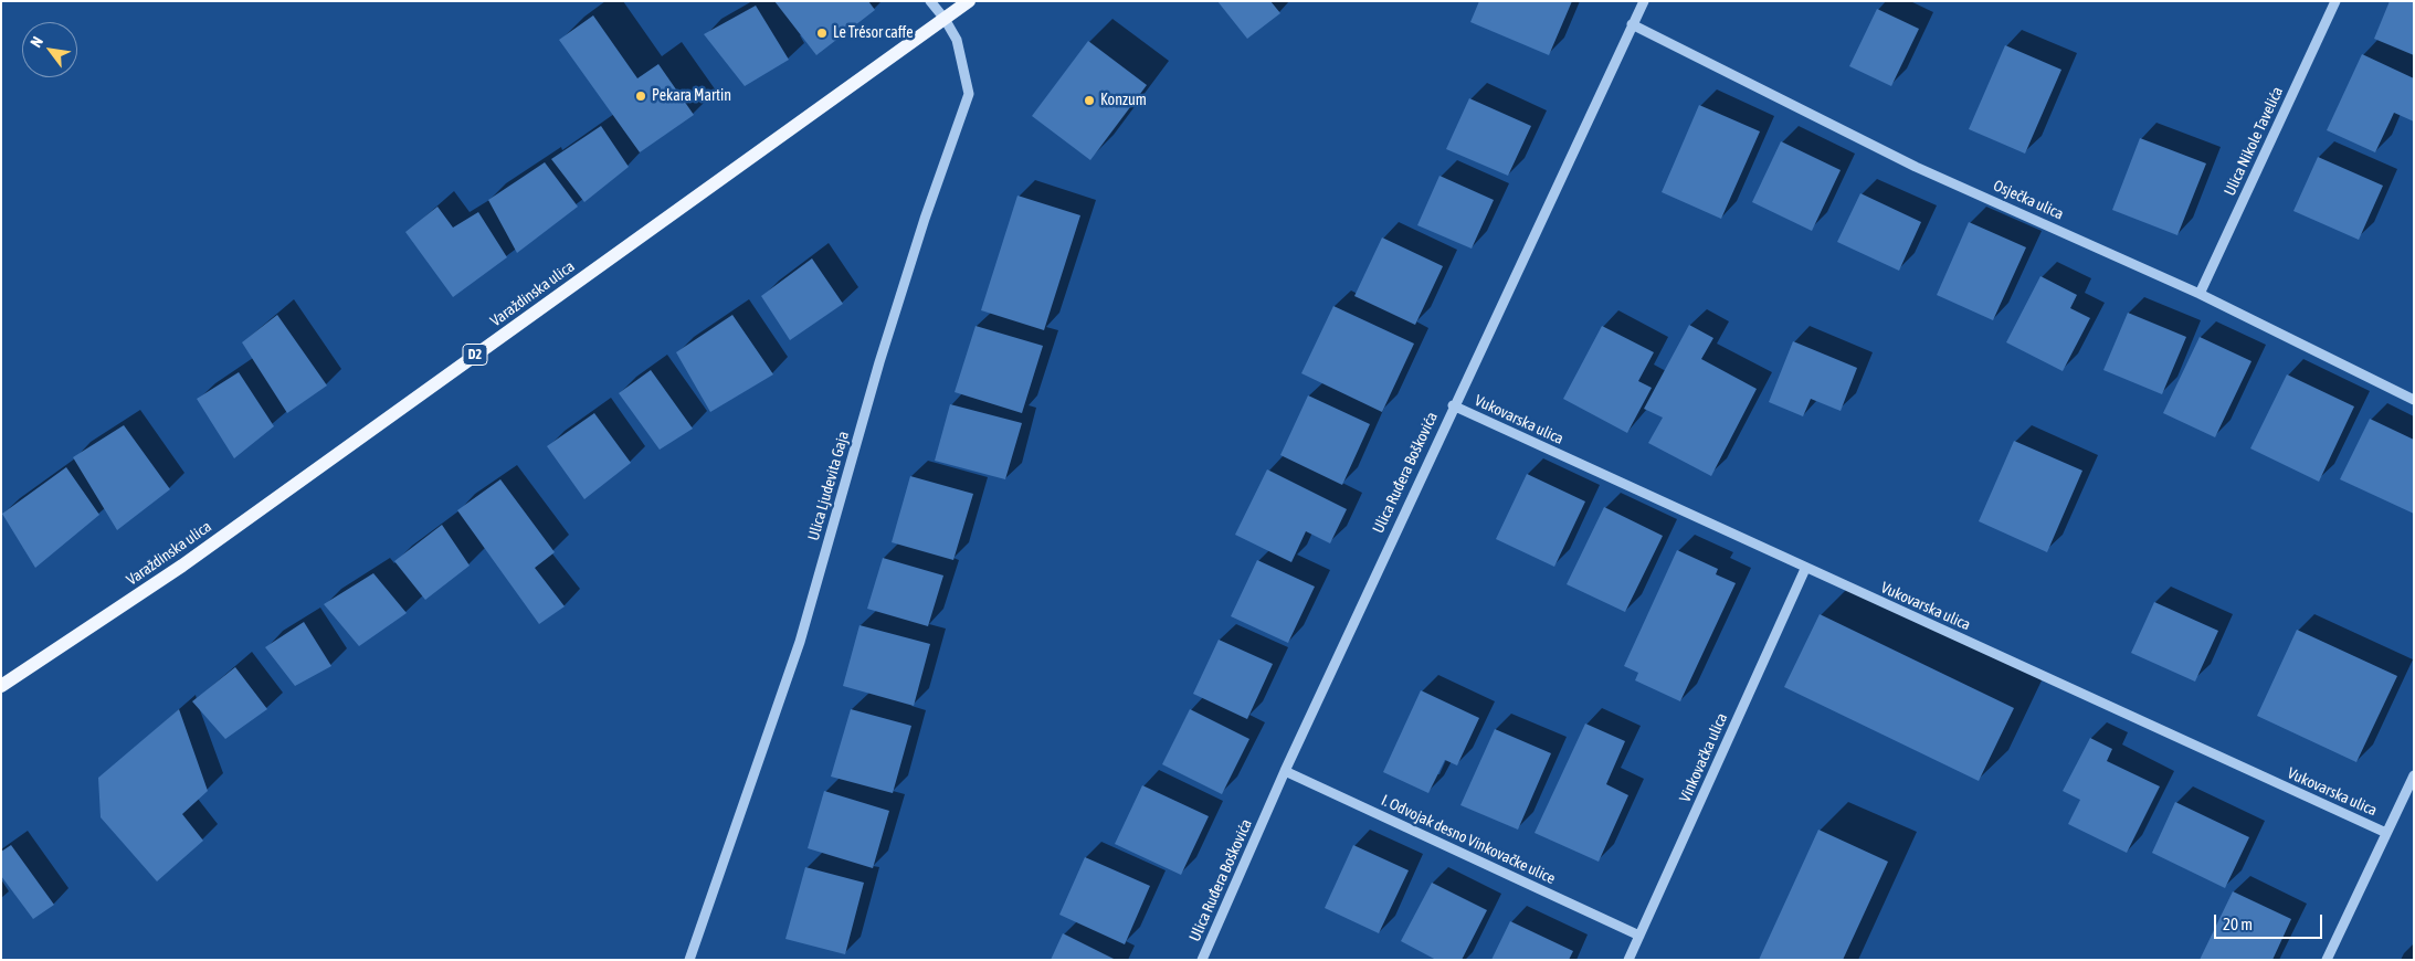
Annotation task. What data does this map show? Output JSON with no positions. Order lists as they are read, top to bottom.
{
  "streets": {
    "main road": ["Varaždinska ulica", "D2"],
    "street": [
      "Ulica Nikole Tavelića",
      "Osječka ulica",
      "Vukovarska ulica",
      "Ulica Ruđera Boškovića",
      "Ulica Ljudevita Gaja",
      "Vinkovačka ulica",
      "I. Odvojak desno Vinkovačke ulice"
    ]
  },
  "crossings": [
    ["Ulica Nikole Tavelića", "Osječka ulica"],
    ["Osječka ulica", "Ulica Ruđera Boškovića"],
    ["Varaždinska ulica", "D2"],
    ["Varaždinska ulica", "Ulica Ljudevita Gaja"],
    ["D2", "Ulica Ljudevita Gaja"],
    ["Vukovarska ulica", "Ulica Ruđera Boškovića"],
    ["Vukovarska ulica", "Vinkovačka ulica"],
    ["Ulica Ruđera Boškovića", "I. Odvojak desno Vinkovačke ulice"],
    ["Vinkovačka ulica", "I. Odvojak desno Vinkovačke ulice"]
  ],
  "places": ["Le Trésor caffe", "Pekara Martin", "Konzum"],
  "scale_bar": "20 m",
  "north": "top left"
}
